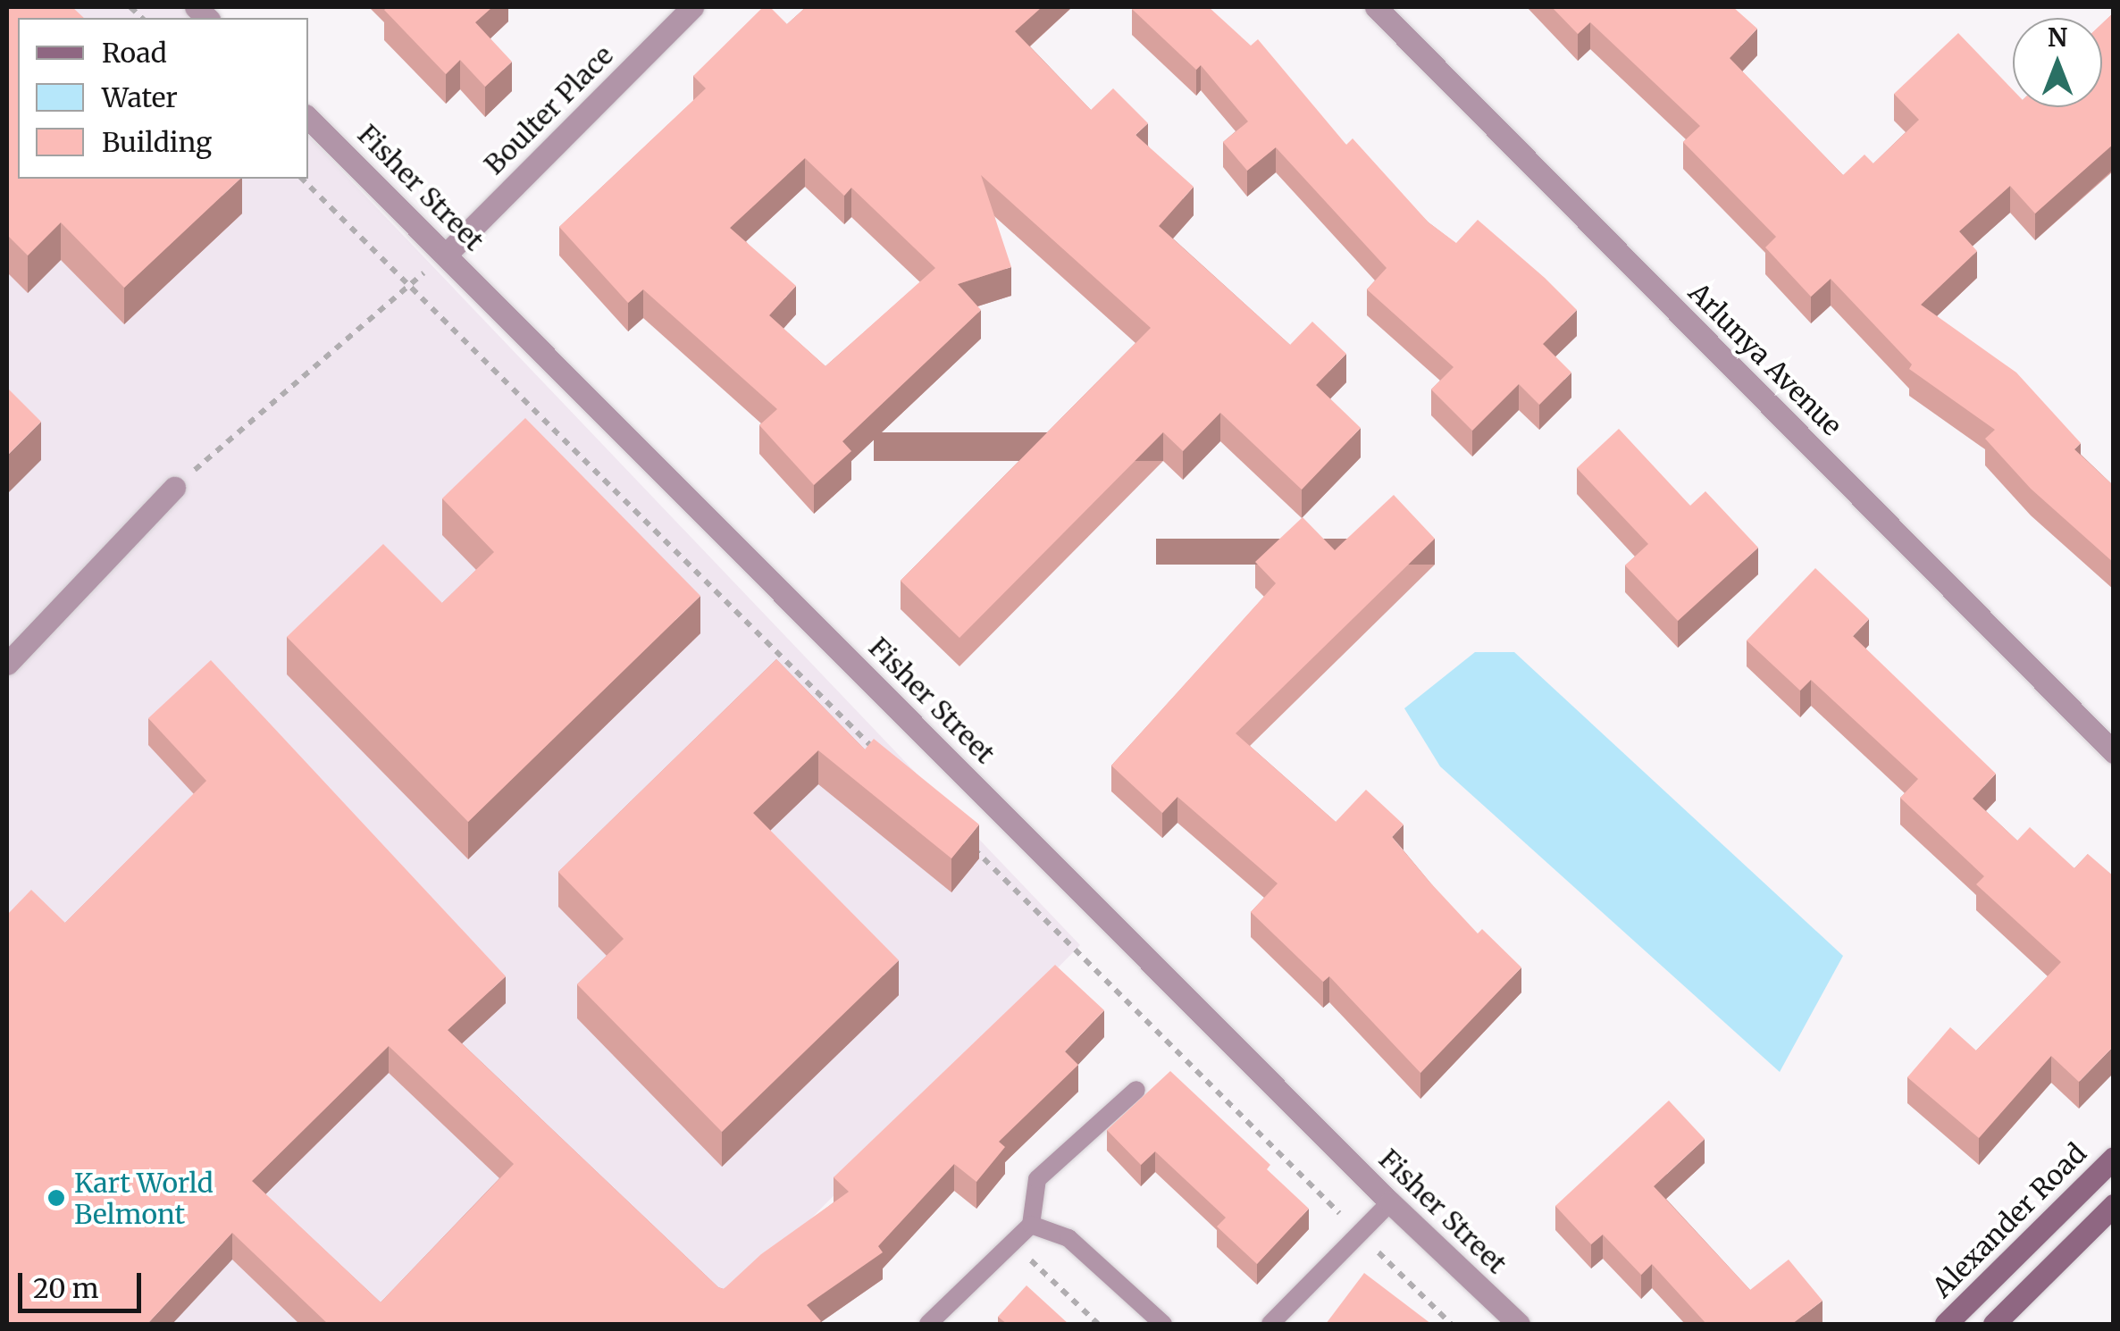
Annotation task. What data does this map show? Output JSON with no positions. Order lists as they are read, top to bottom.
{
  "streets": {
    "main road": ["Alexander Road"],
    "street": ["Boulter Place", "Fisher Street", "Arlunya Avenue"]
  },
  "crossings": [
    ["Boulter Place", "Fisher Street"]
  ],
  "places": ["Kart World Belmont"],
  "legend": ["Road", "Water", "Building"],
  "scale_bar": "20 m",
  "north": "top"
}
